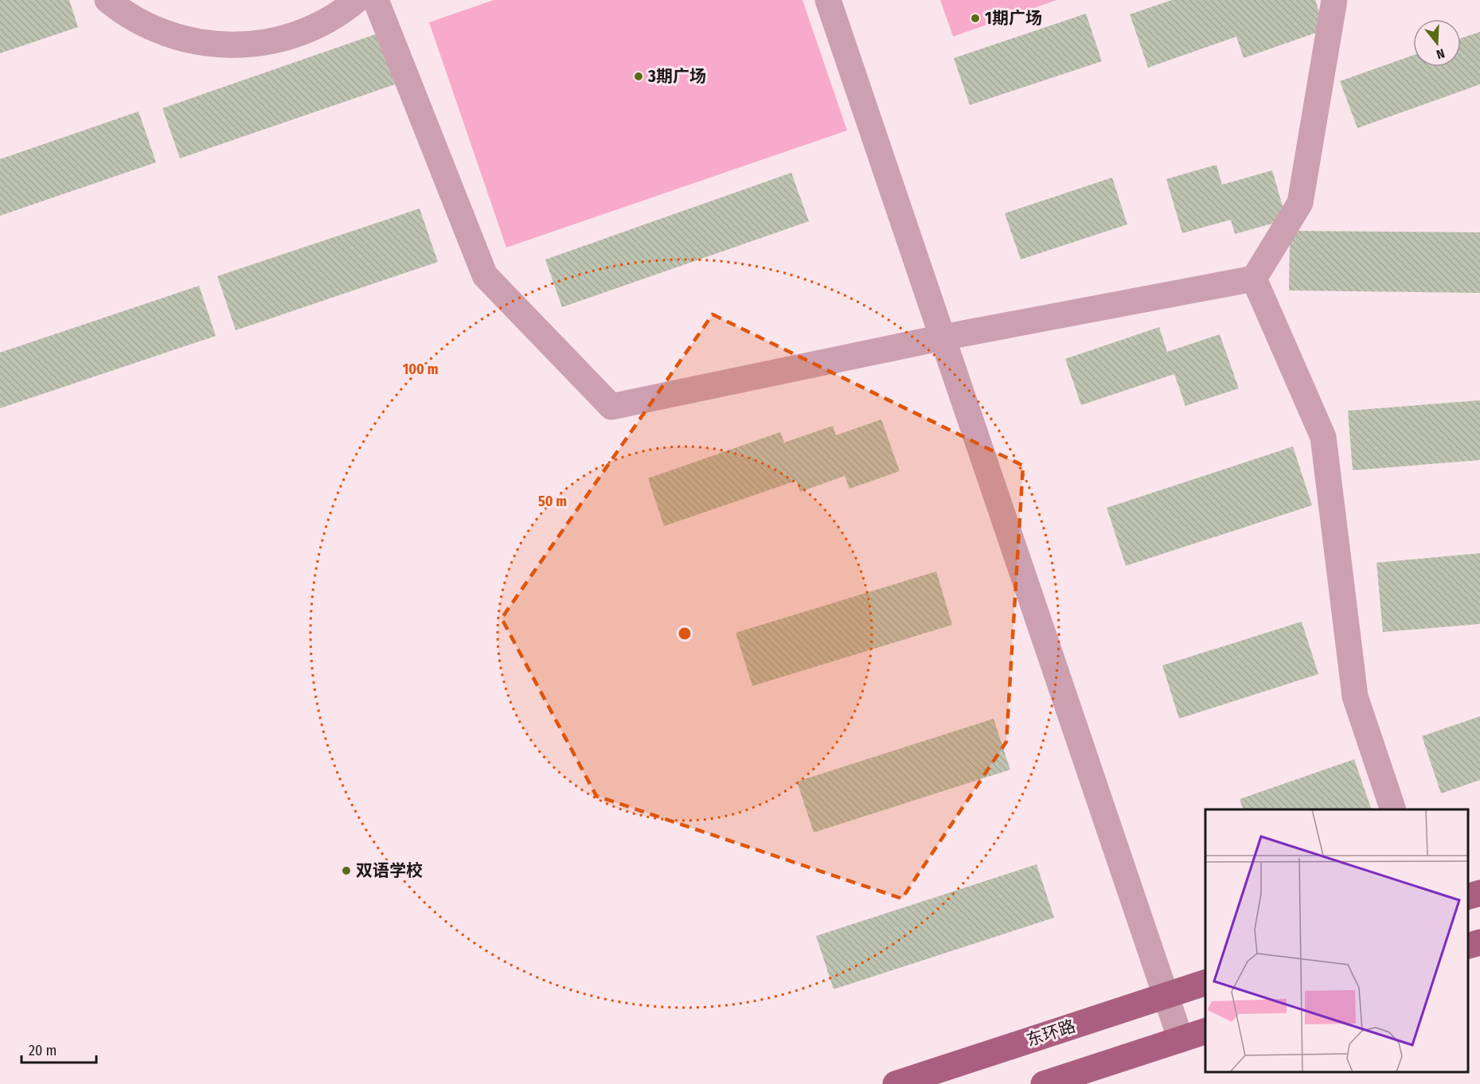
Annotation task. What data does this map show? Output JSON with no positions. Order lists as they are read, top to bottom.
{
  "streets": {
    "main road": ["东环路"]
  },
  "places": ["1期广场", "3期广场", "双语学校"],
  "scale_bar": "20 m",
  "north": "bottom",
  "rings": ["100 m", "50 m"]
}
